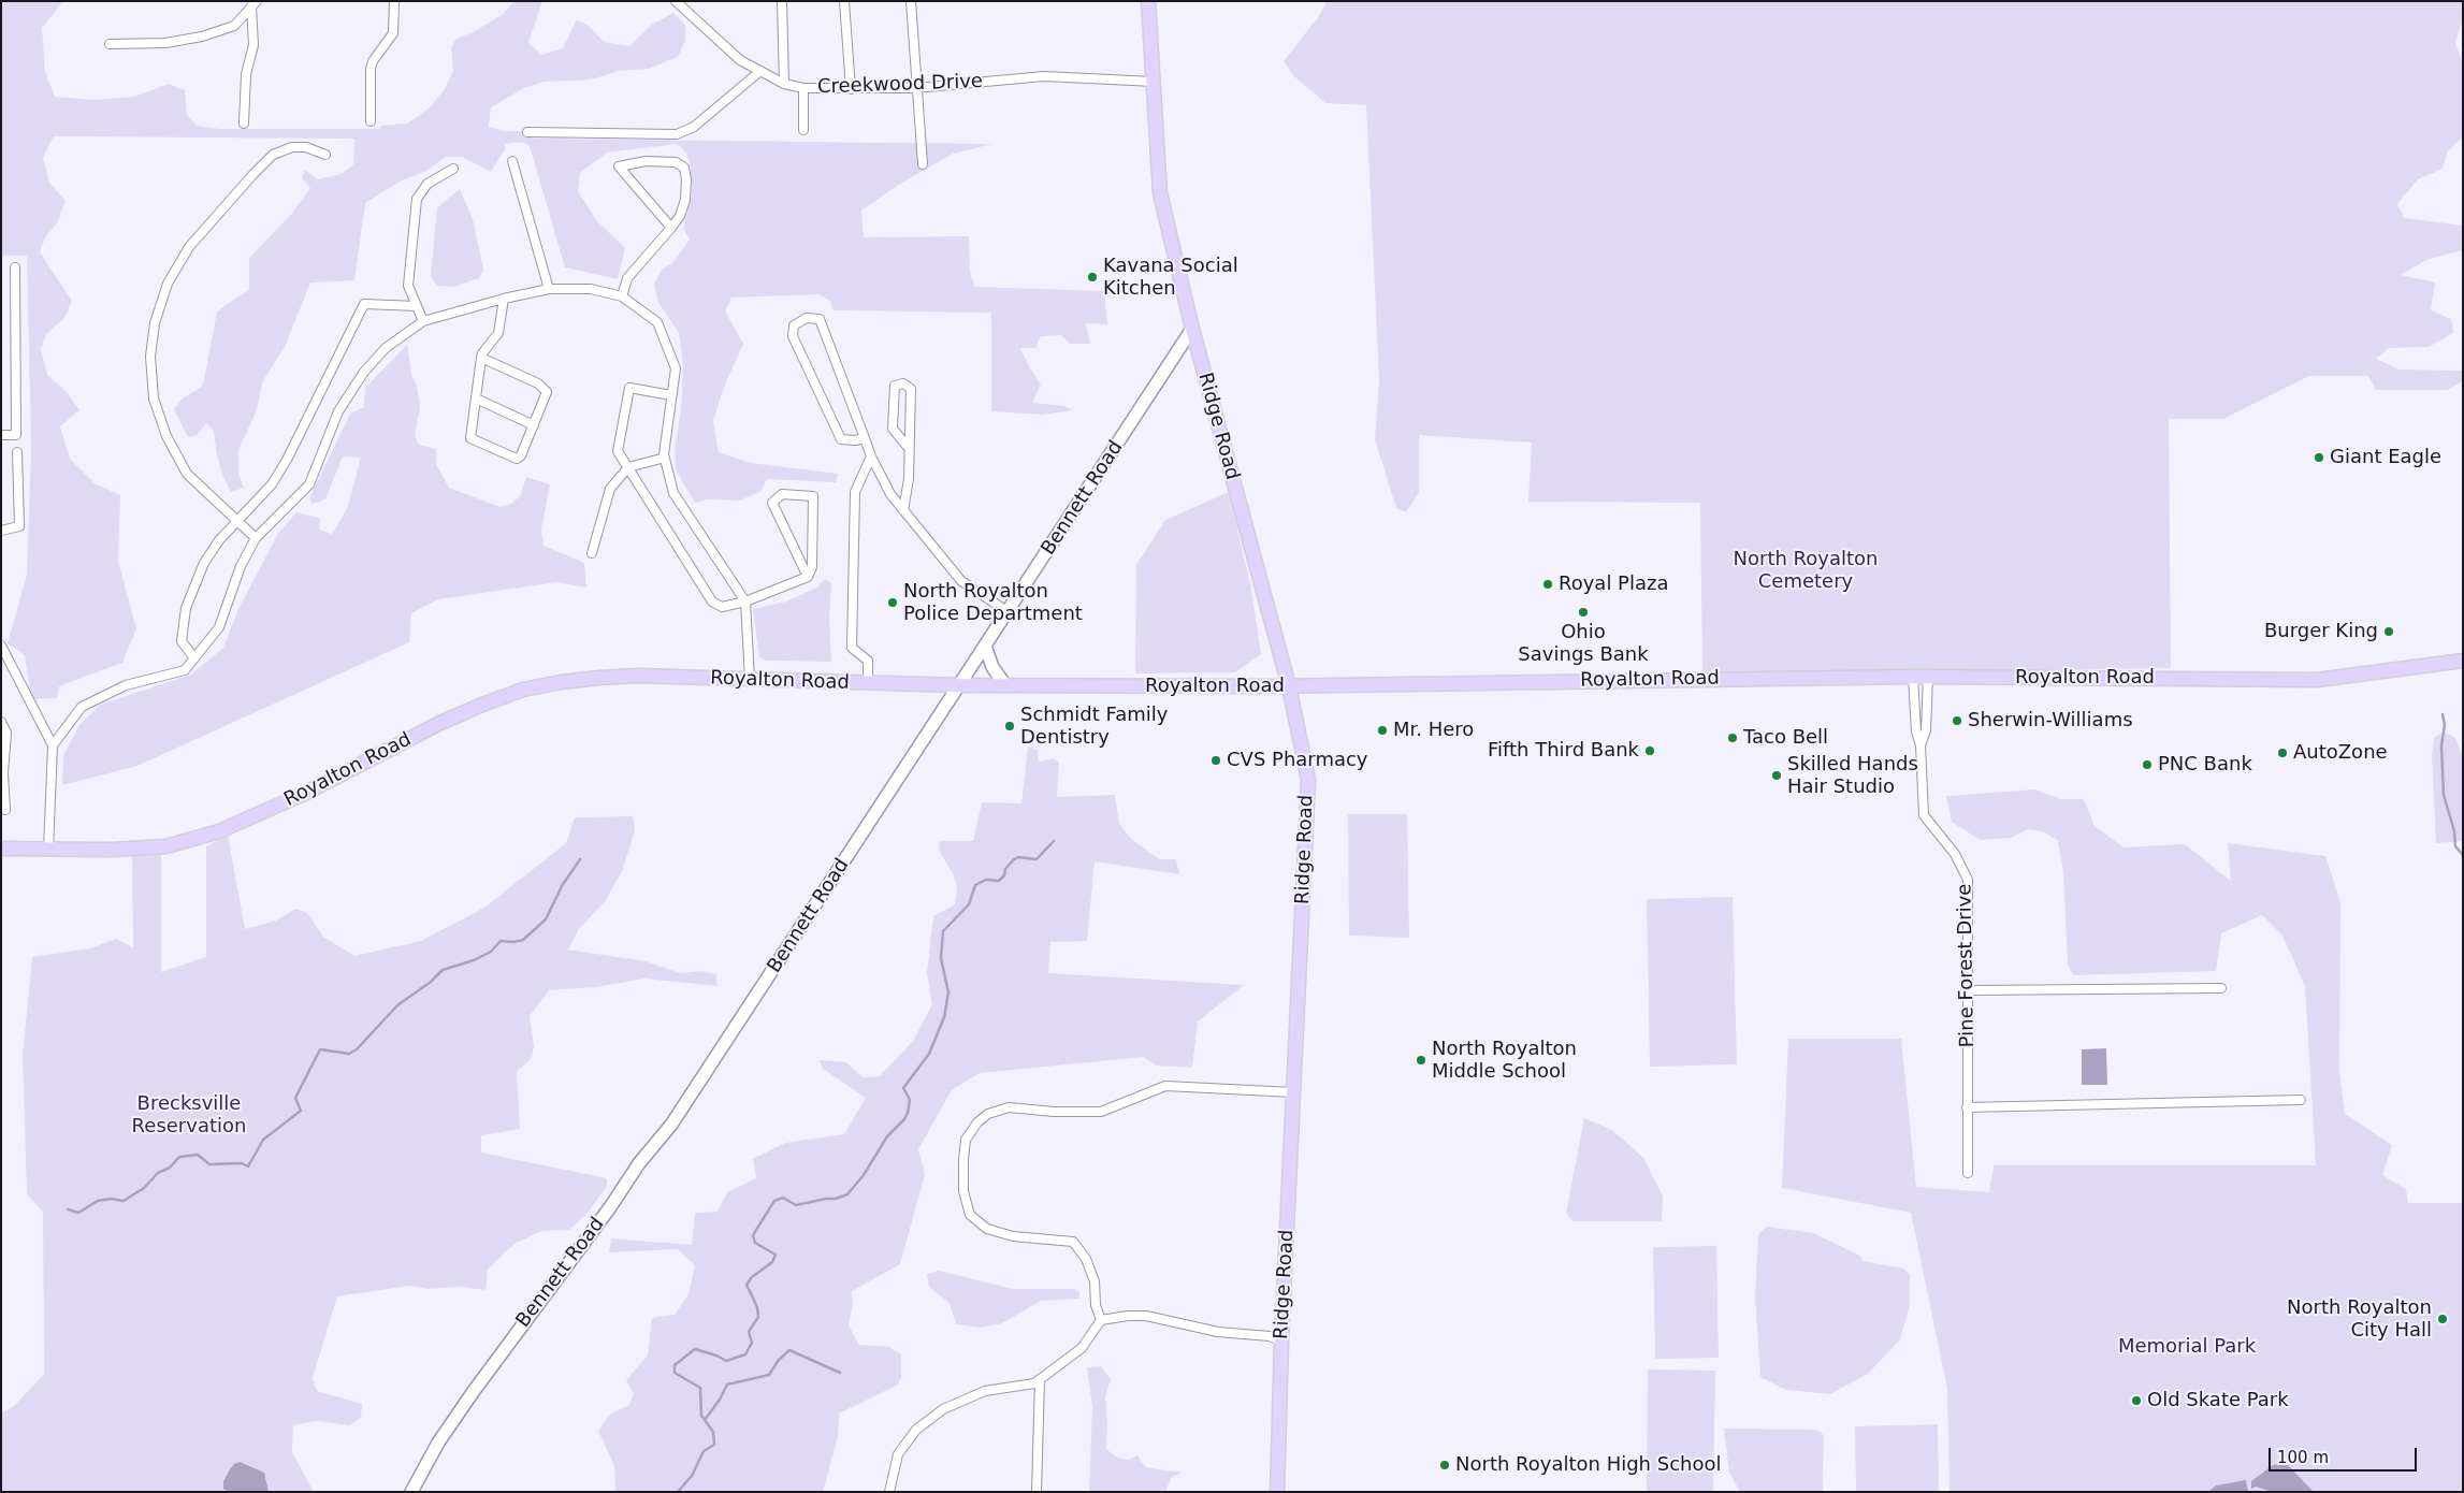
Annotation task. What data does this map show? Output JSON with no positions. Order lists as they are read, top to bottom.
{
  "streets": {
    "main road": ["Ridge Road", "Royalton Road"],
    "street": ["Creekwood Drive", "Bennett Road", "Pine Forest Drive"]
  },
  "crossings": [
    ["Creekwood Drive", "Ridge Road"],
    ["Ridge Road", "Bennett Road"],
    ["Ridge Road", "Royalton Road"],
    ["Bennett Road", "Royalton Road"],
    ["Royalton Road", "Pine Forest Drive"]
  ],
  "parks": ["North Royalton Cemetery", "Brecksville Reservation", "Memorial Park"],
  "places": [
    "Kavana Social Kitchen",
    "Giant Eagle",
    "Royal Plaza",
    "North Royalton Police Department",
    "Ohio Savings Bank",
    "Burger King",
    "Sherwin-Williams",
    "Schmidt Family Dentistry",
    "Mr. Hero",
    "Taco Bell",
    "Fifth Third Bank",
    "AutoZone",
    "CVS Pharmacy",
    "PNC Bank",
    "Skilled Hands Hair Studio",
    "North Royalton Middle School",
    "North Royalton City Hall",
    "Old Skate Park",
    "North Royalton High School"
  ],
  "scale_bar": "100 m"
}
